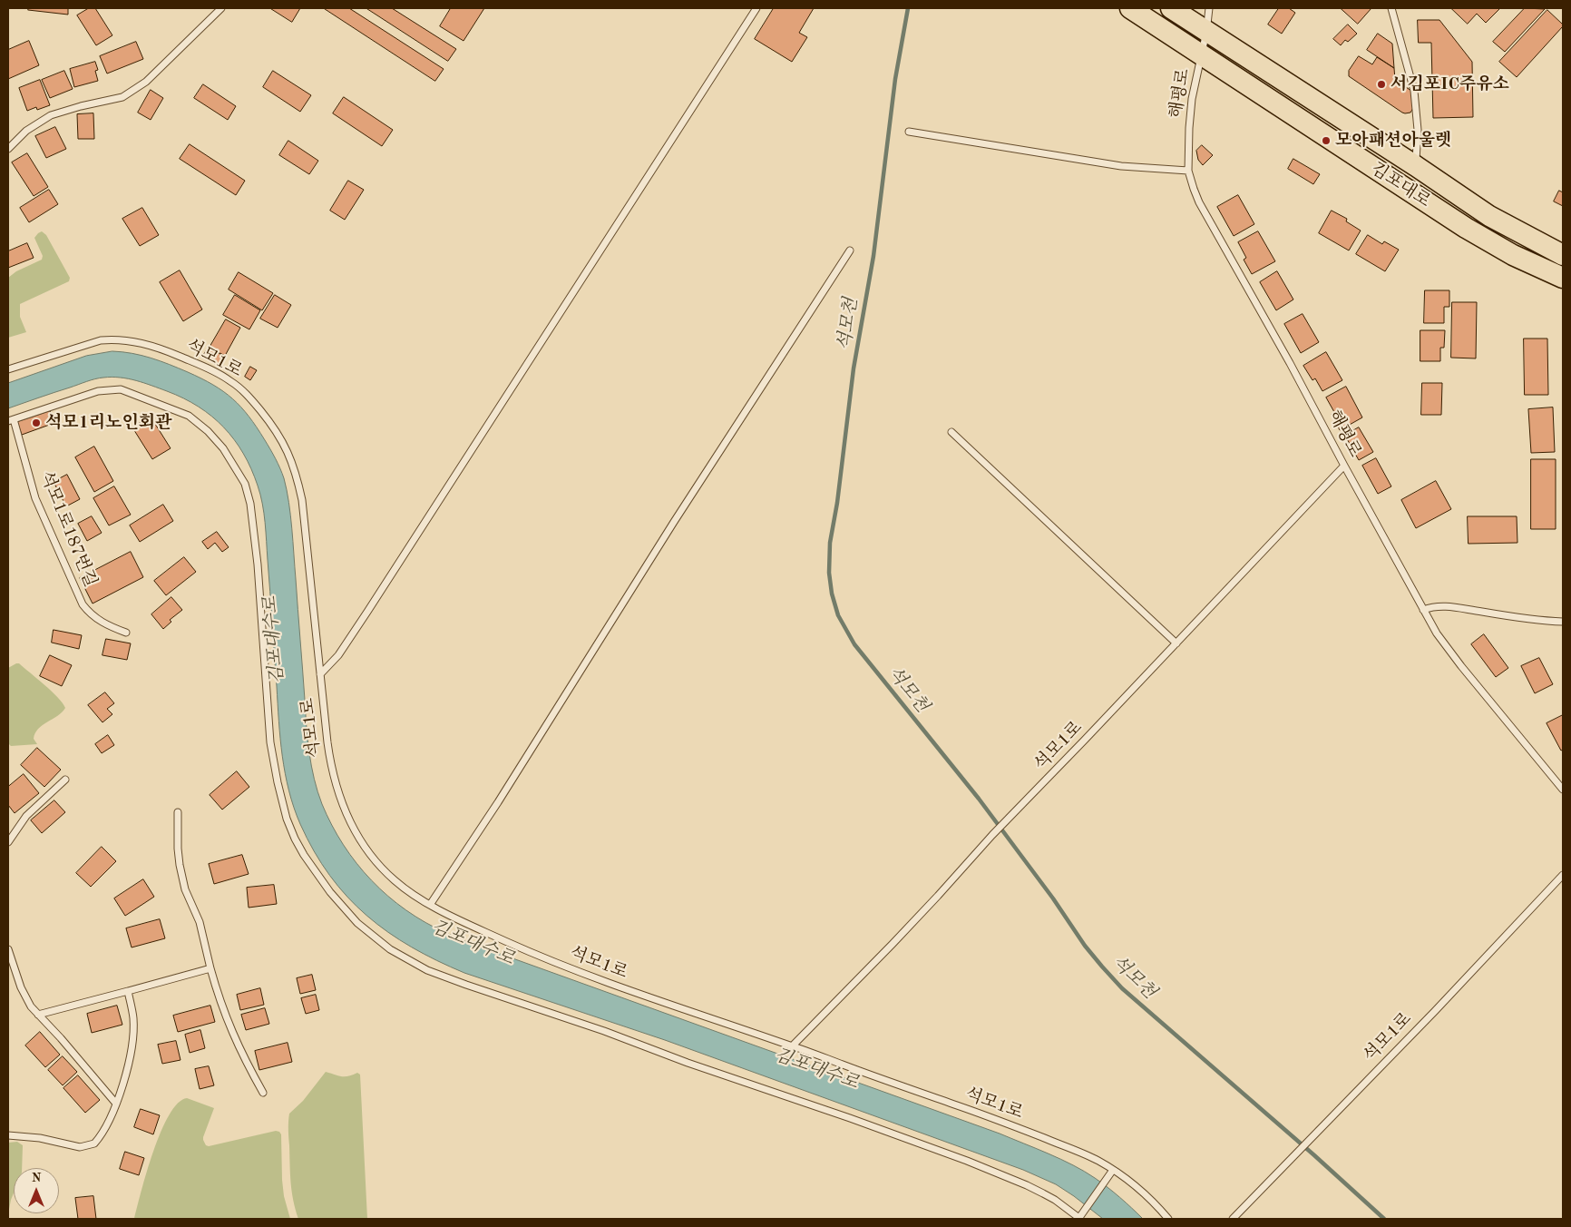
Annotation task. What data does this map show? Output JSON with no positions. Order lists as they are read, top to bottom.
{
  "streets": {
    "main road": ["김포대로"],
    "lane": ["해평로", "석모1로", "석모1로187번길"]
  },
  "crossings": [
    ["해평로", "김포대로"],
    ["해평로", "석모1로"]
  ],
  "water": ["석모천", "김포대수로"],
  "places": ["서김포IC주유소", "모아패션아울렛", "석모1리노인회관"],
  "north": "top"
}
